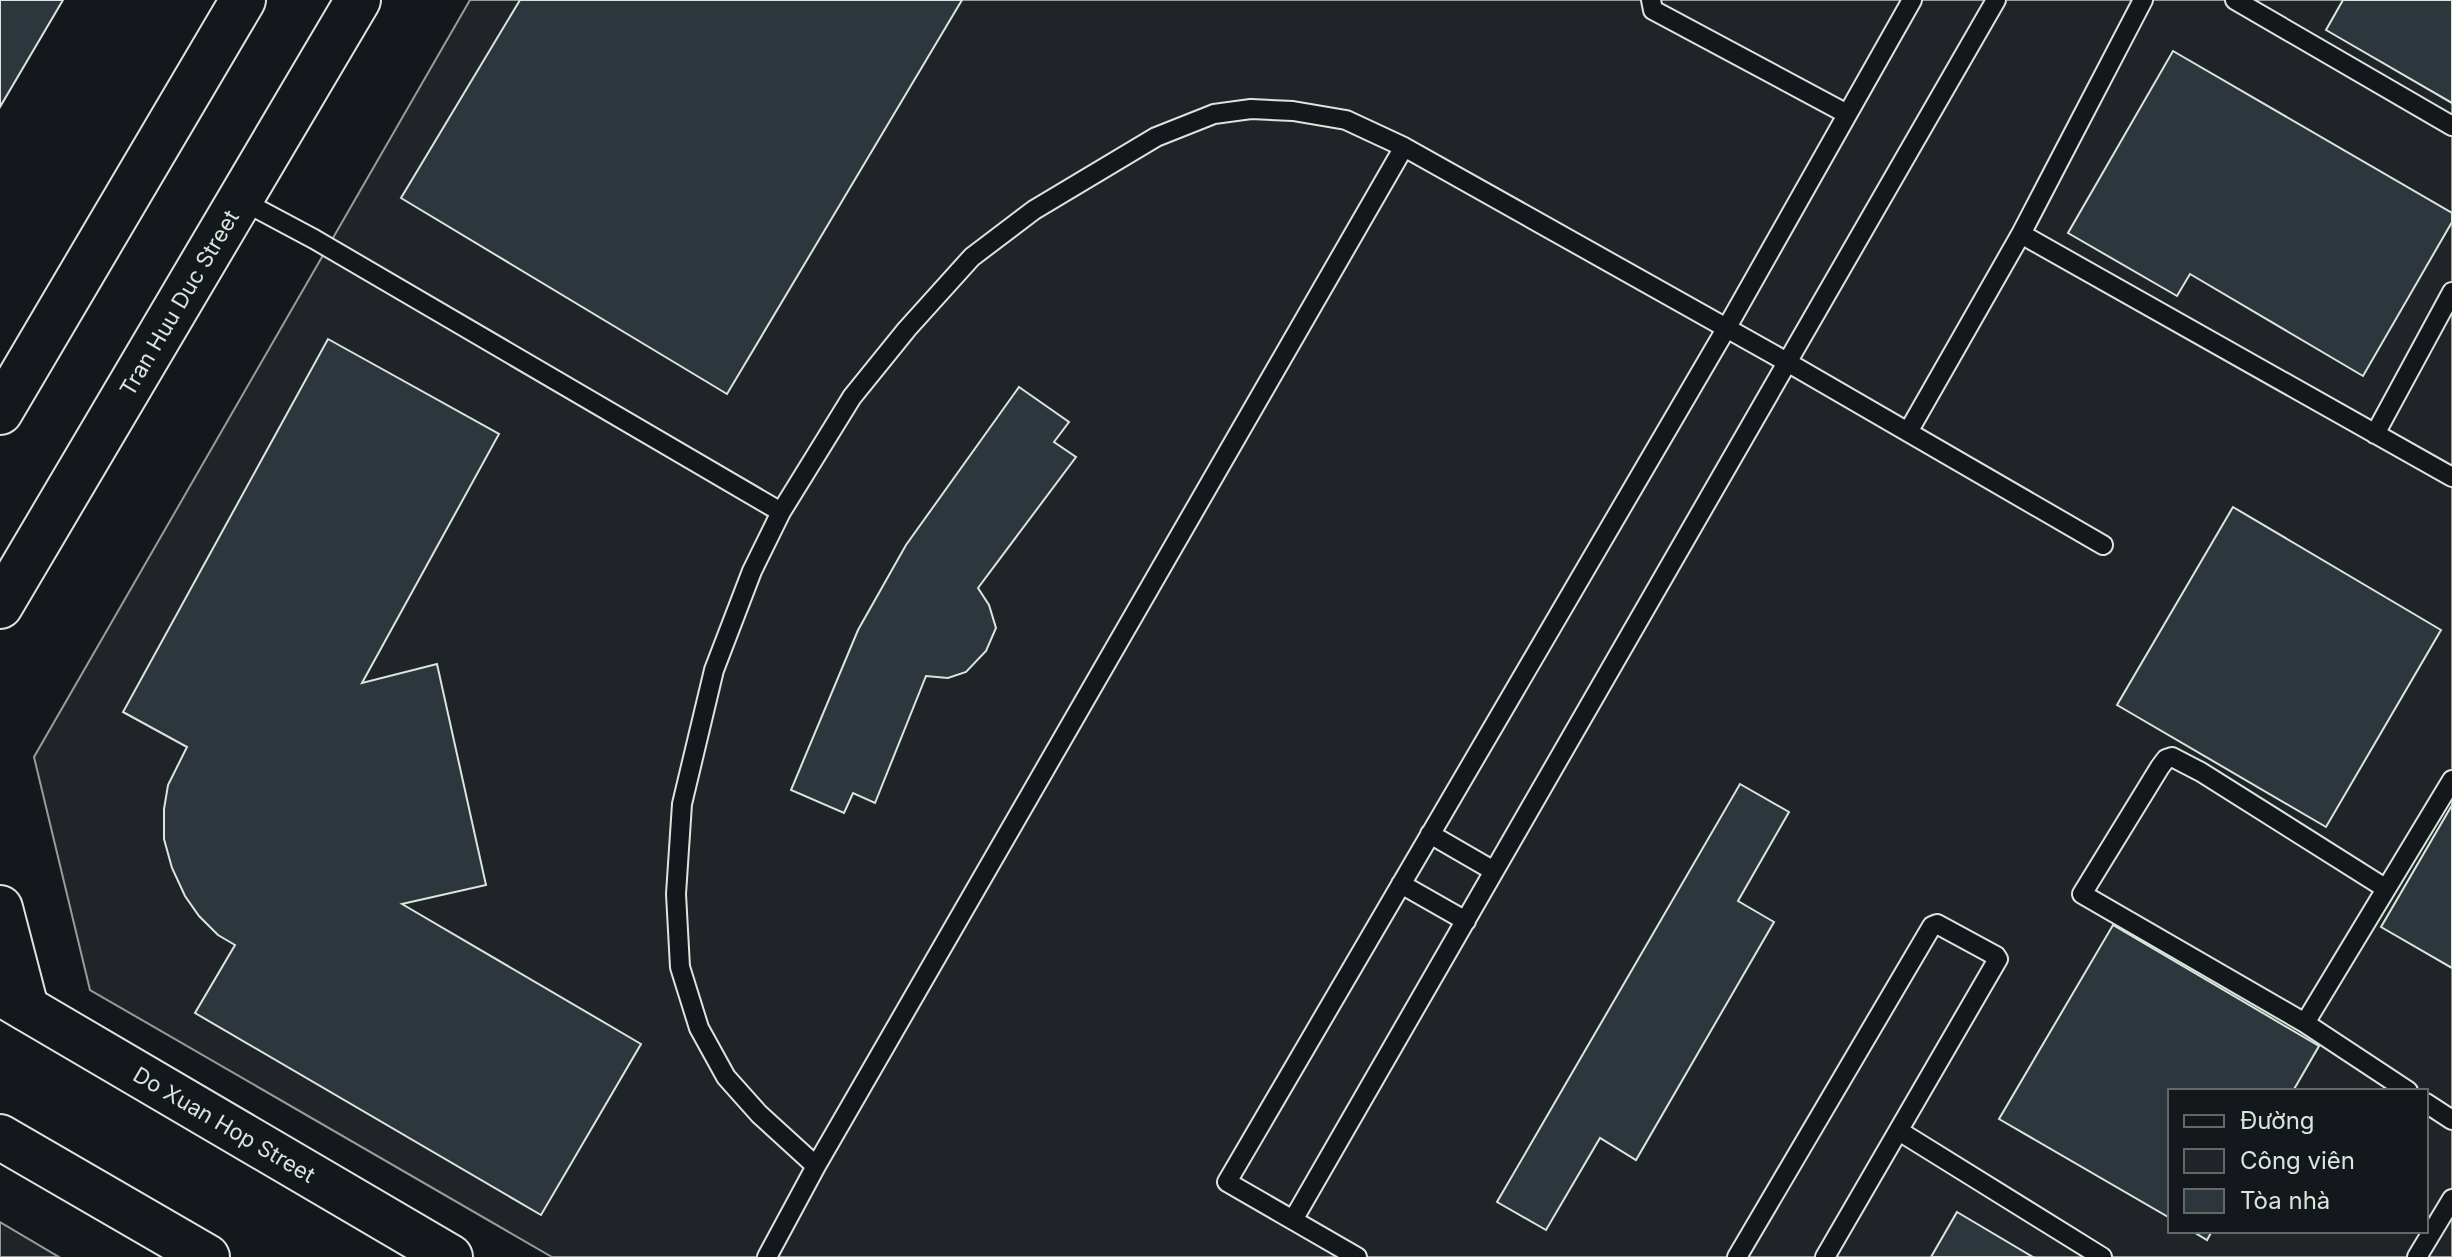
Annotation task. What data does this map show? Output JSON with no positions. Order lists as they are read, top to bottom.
{
  "streets": {
    "main road": ["Tran Huu Duc Street", "Do Xuan Hop Street"]
  },
  "legend": ["Đường", "Công viên", "Tòa nhà"]
}
